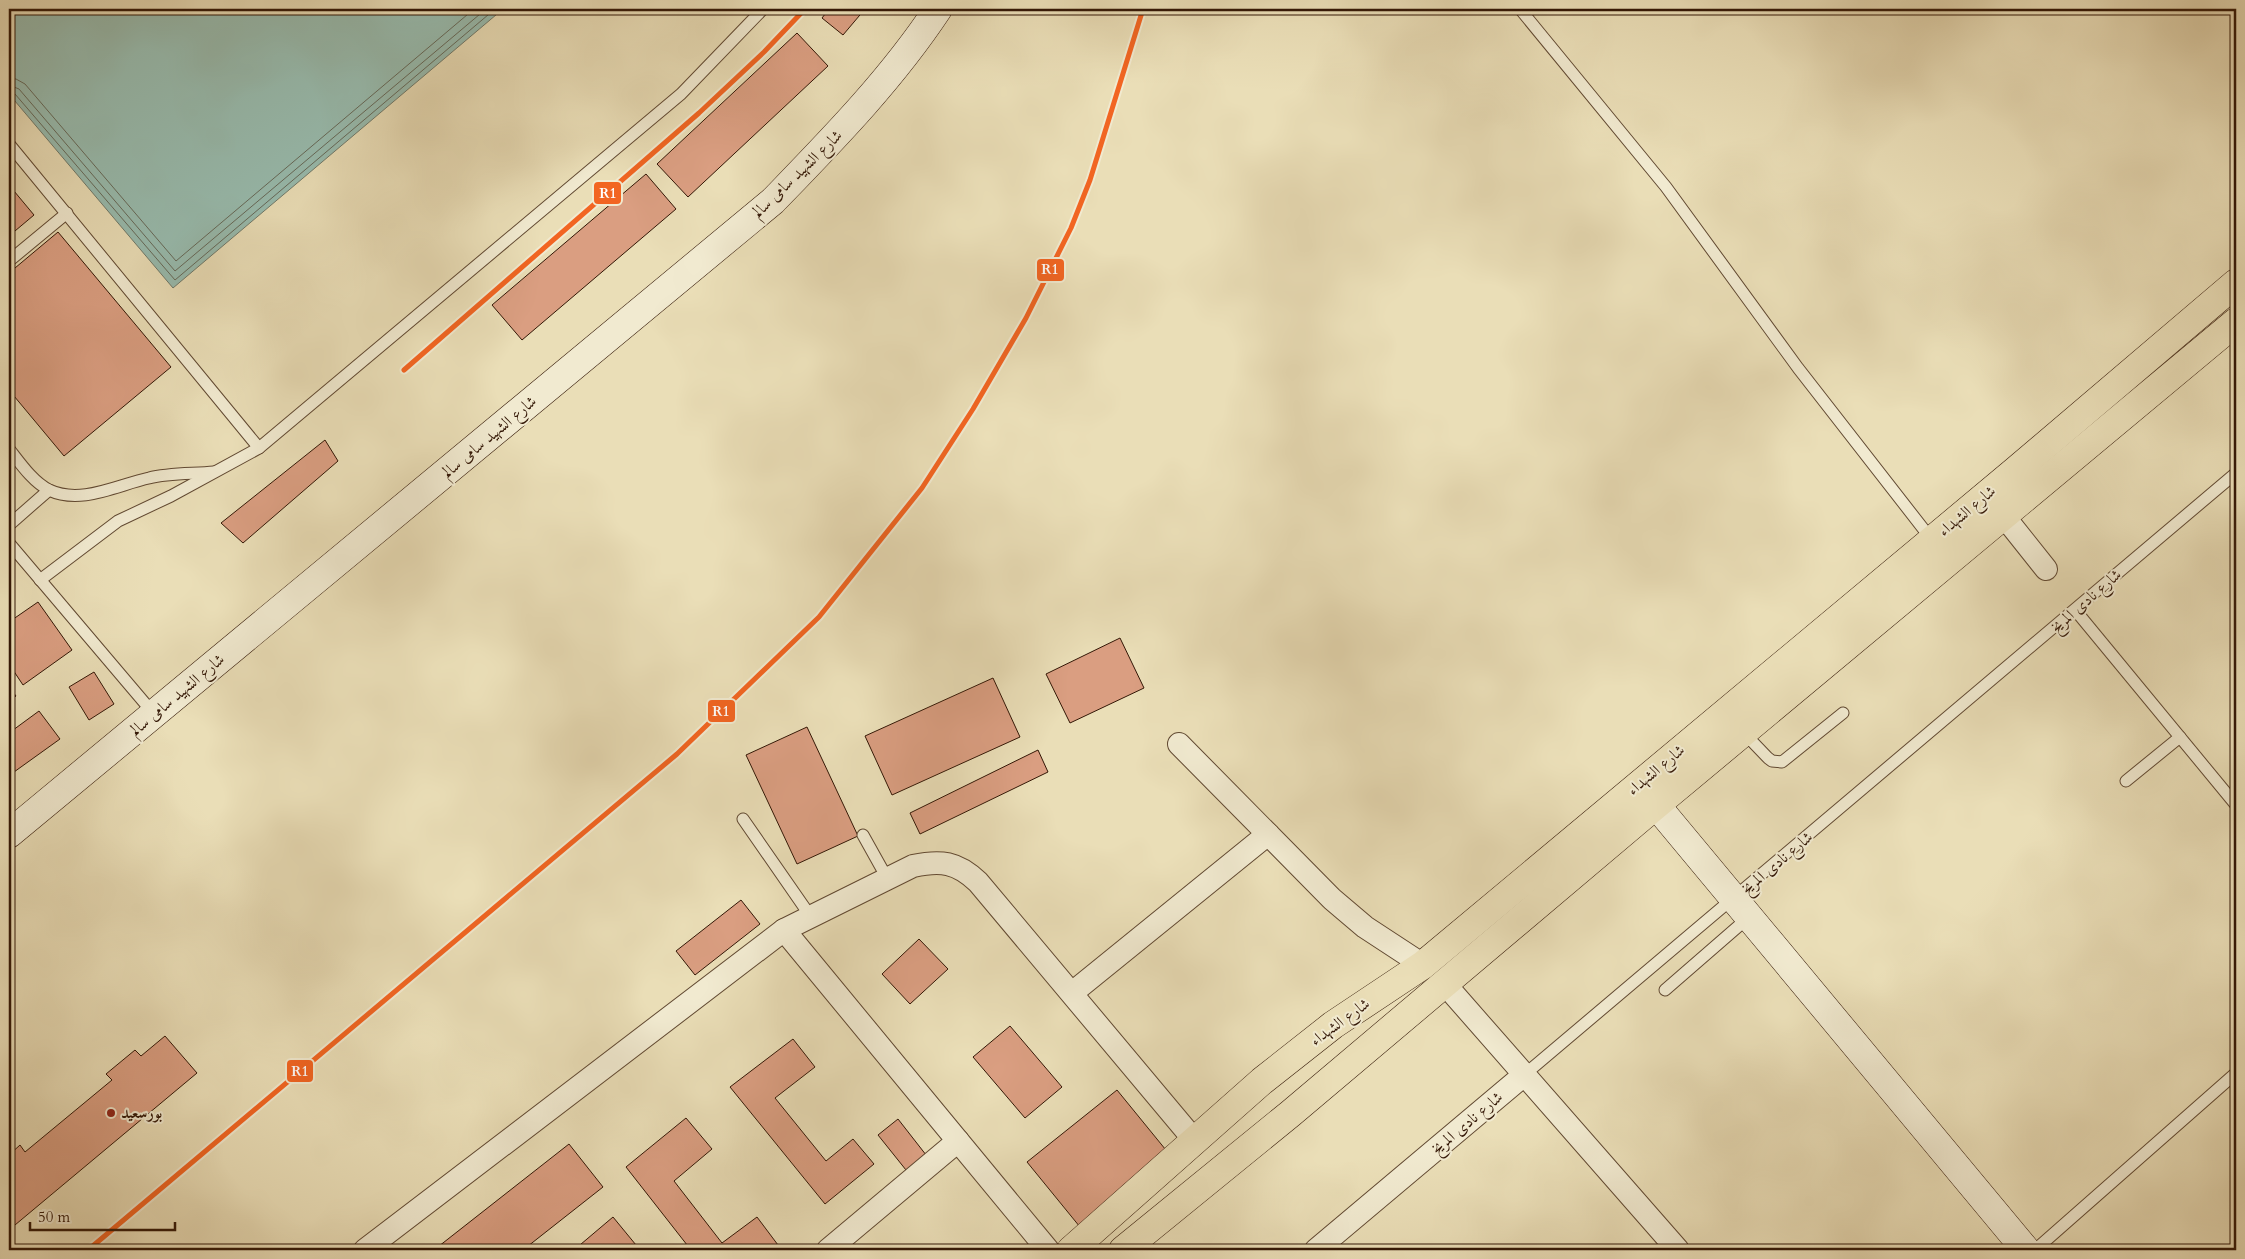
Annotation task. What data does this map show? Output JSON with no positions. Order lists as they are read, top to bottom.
{
  "streets": {
    "highway": ["شارع الشهداء"],
    "main road": ["شارع الشهيد سامى سالم"],
    "street": ["شارع نادى المريخ"]
  },
  "places": ["بورسعيد"],
  "lines": ["transit line R1"],
  "scale_bar": "50 m"
}
